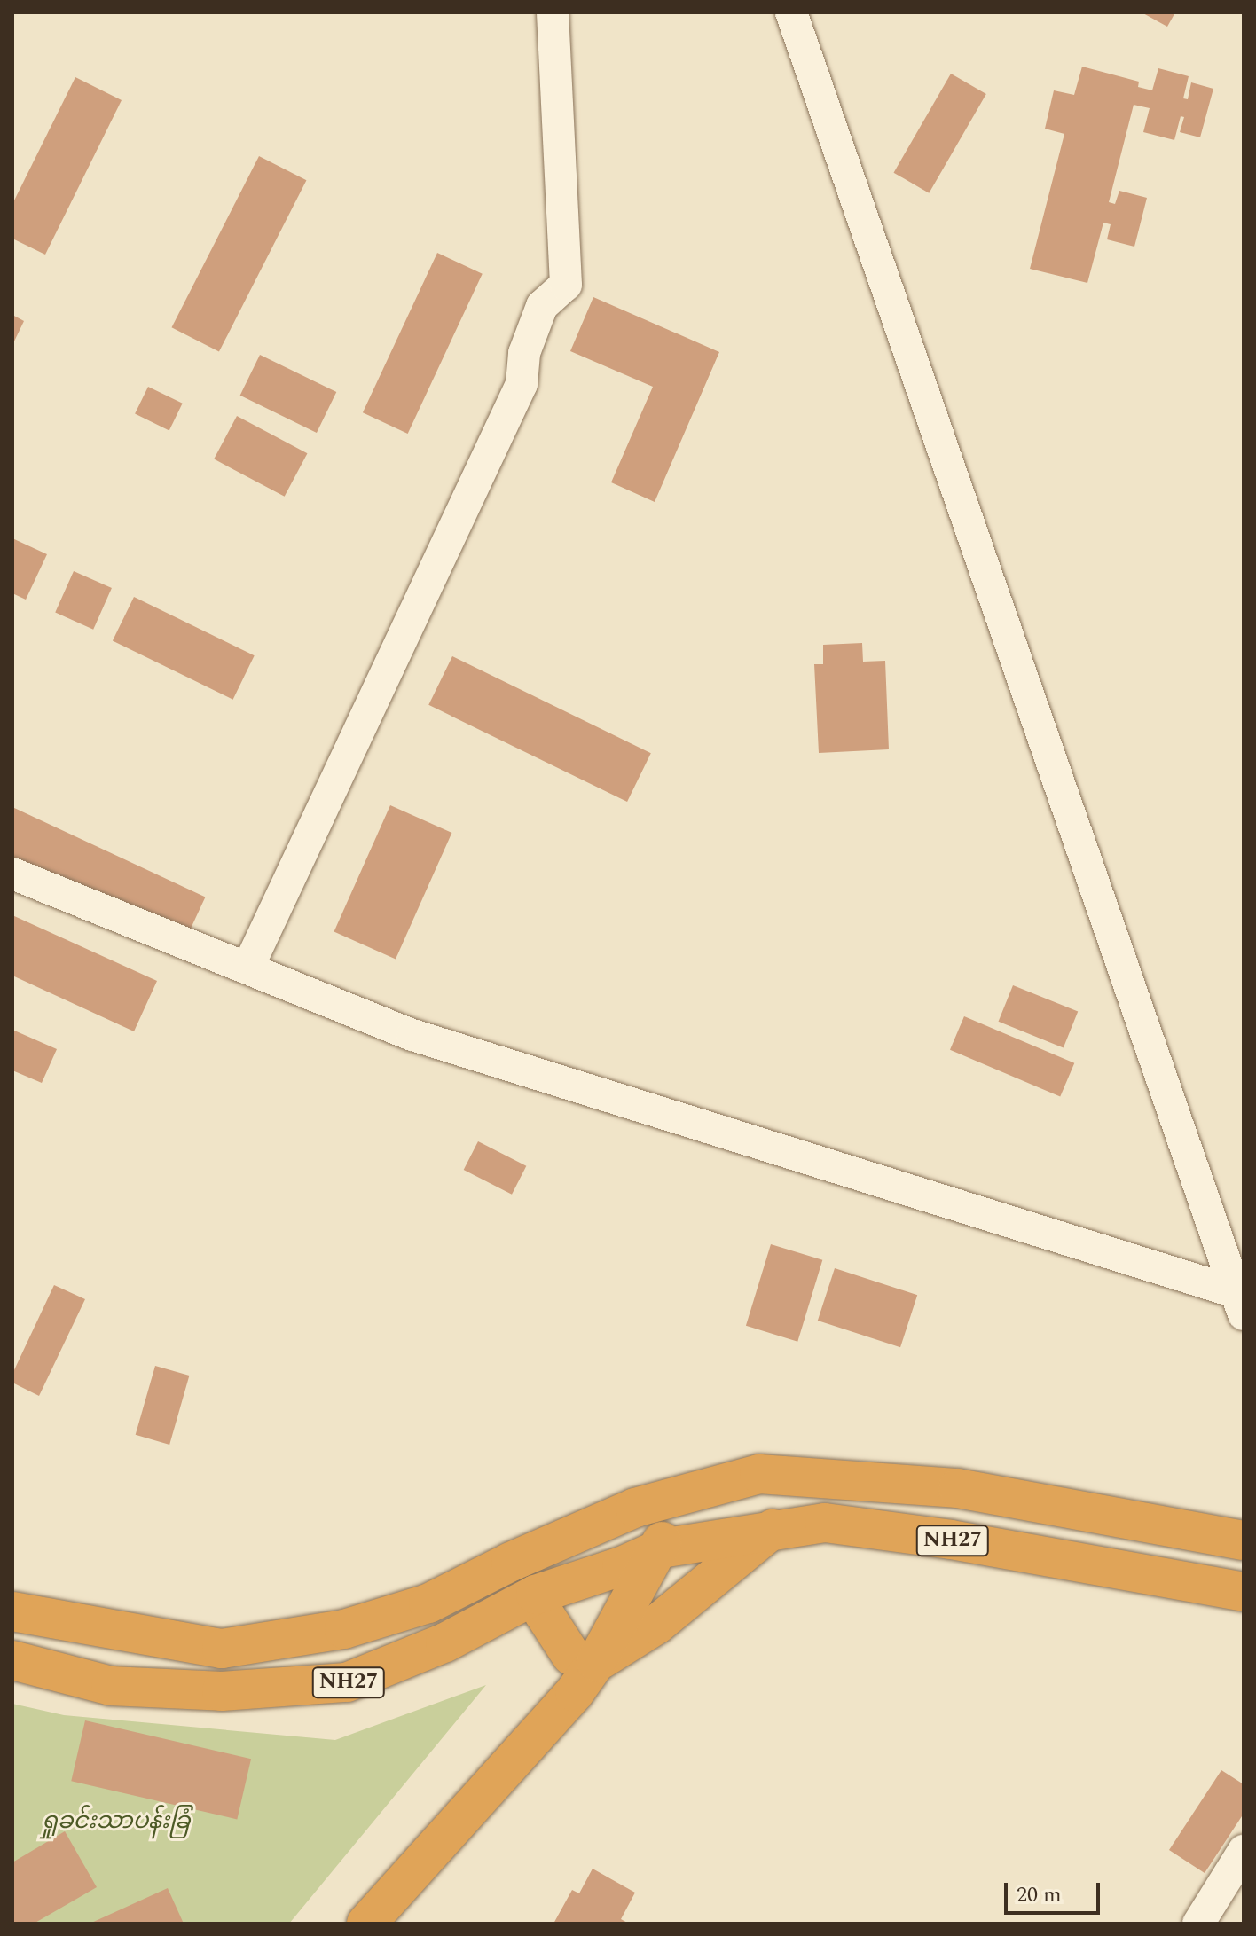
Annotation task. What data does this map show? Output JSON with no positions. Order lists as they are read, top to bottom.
{
  "streets": {
    "highway": ["NH27"]
  },
  "parks": ["ရှုခင်းသာပန်းခြံ"],
  "scale_bar": "20 m"
}
